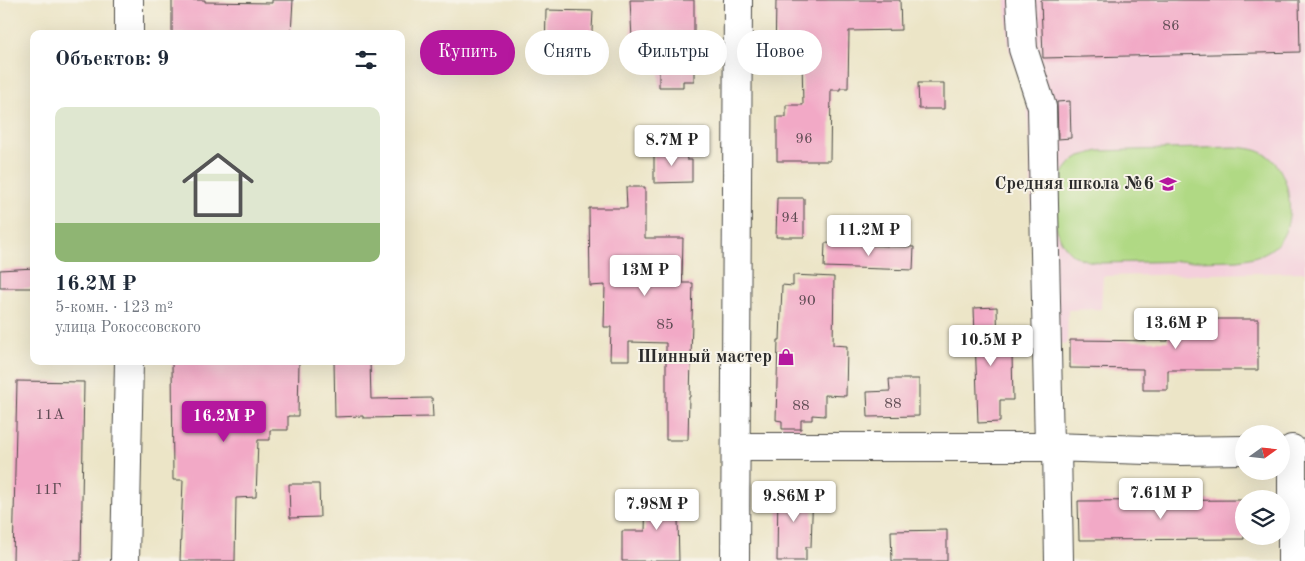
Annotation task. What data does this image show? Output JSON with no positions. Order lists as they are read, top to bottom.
{
  "places": {
    "school or university": ["Средняя школа №6"],
    "shop": ["Шинный мастер"]
  },
  "house_numbers": [
    "86",
    "96",
    "94",
    "90",
    "85",
    "88",
    "88",
    "11А",
    "11Г"
  ],
  "north": "right",
  "page": {
    "chip": [
      "Купить",
      "Снять",
      "Фильтры",
      "Новое"
    ],
    "heading": "Объектов: 9",
    "list": [
      {
        "name": "16.2M ₽",
        "note": "5-комн. · 123 m² · улица Рокоссовского"
      }
    ],
    "price": [
      "8.7M ₽",
      "11.2M ₽",
      "13M ₽",
      "13.6M ₽",
      "10.5M ₽",
      "16.2M ₽",
      "7.61M ₽",
      "9.86M ₽",
      "7.98M ₽"
    ]
  }
}
